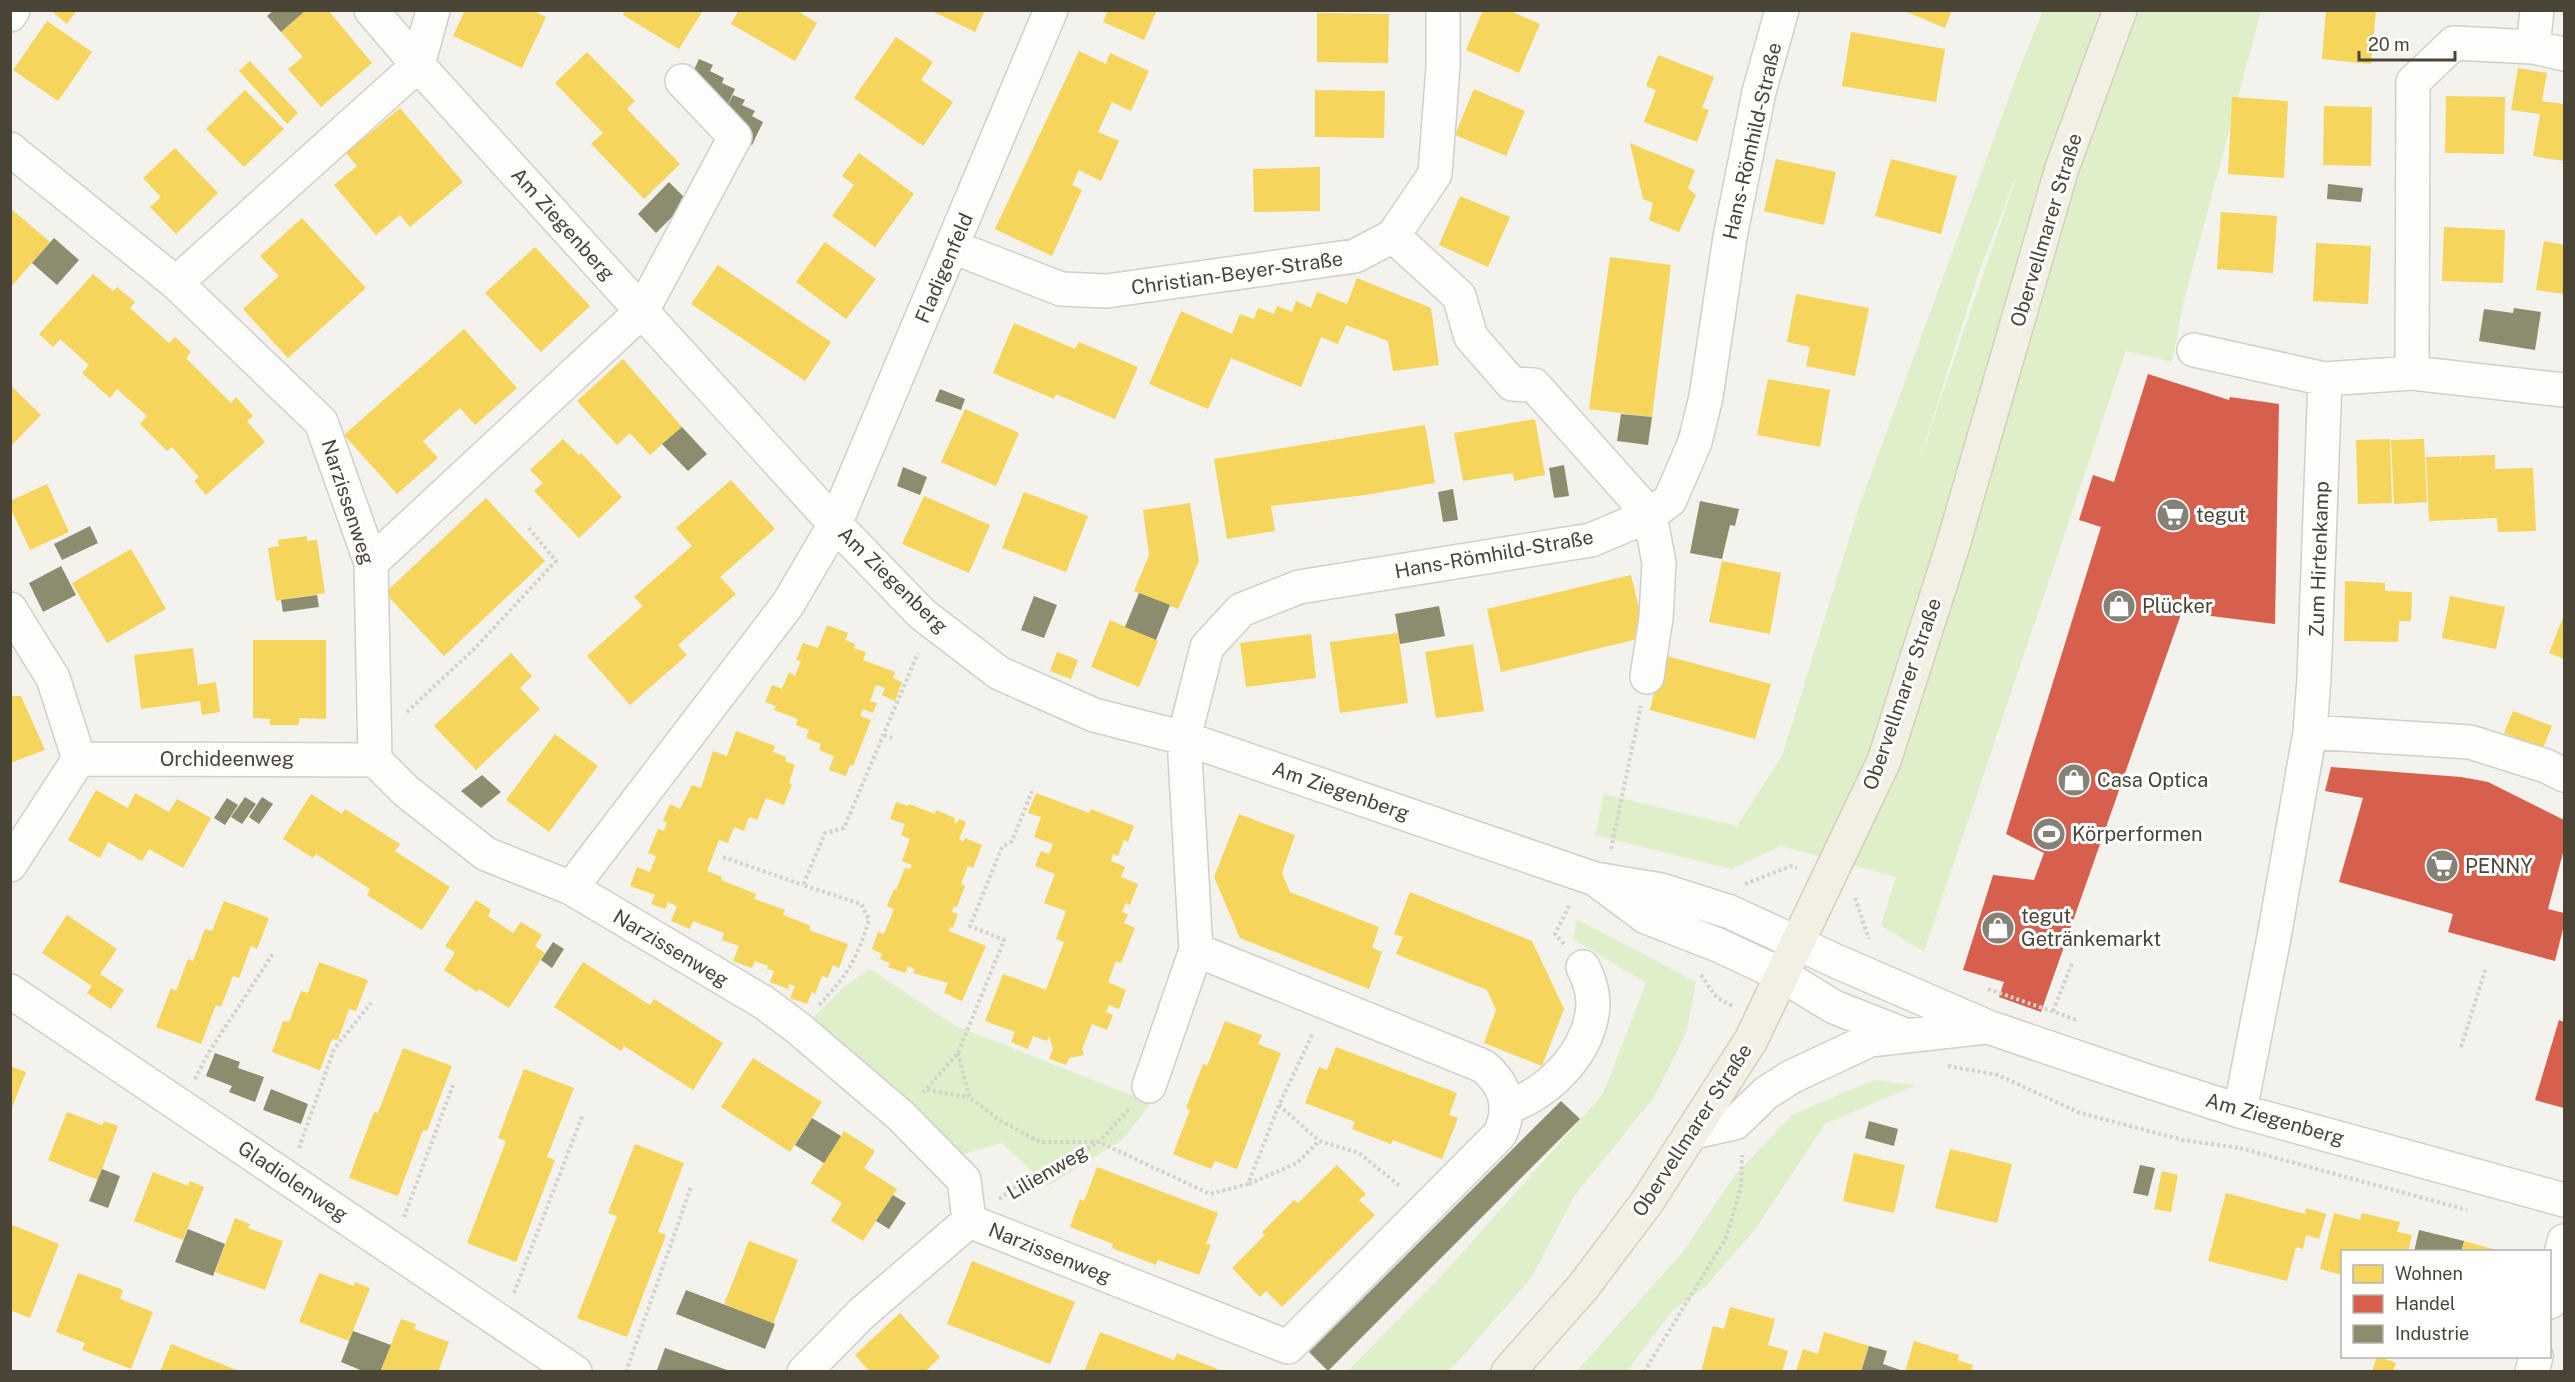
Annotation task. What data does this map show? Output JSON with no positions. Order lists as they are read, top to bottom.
{
  "streets": {
    "main road": ["Obervellmarer Straße"],
    "street": [
      "Hans-Römhild-Straße",
      "Am Ziegenberg",
      "Fladigenfeld",
      "Christian-Beyer-Straße",
      "Narzissenweg",
      "Zum Hirtenkamp",
      "Orchideenweg",
      "Gladiolenweg"
    ],
    "path": ["Lilienweg"]
  },
  "crossings": [
    ["Hans-Römhild-Straße", "Am Ziegenberg"],
    ["Am Ziegenberg", "Obervellmarer Straße"],
    ["Am Ziegenberg", "Fladigenfeld"],
    ["Am Ziegenberg", "Zum Hirtenkamp"],
    ["Fladigenfeld", "Christian-Beyer-Straße"],
    ["Narzissenweg", "Orchideenweg"],
    ["Narzissenweg", "Lilienweg"]
  ],
  "places": {
    "supermarket": ["tegut", "PENNY"],
    "shop": ["Plücker", "Casa Optica", "tegut Getränkemarkt"],
    "sports": ["Körperformen"]
  },
  "legend": ["Wohnen", "Handel", "Industrie"],
  "scale_bar": "20 m"
}
